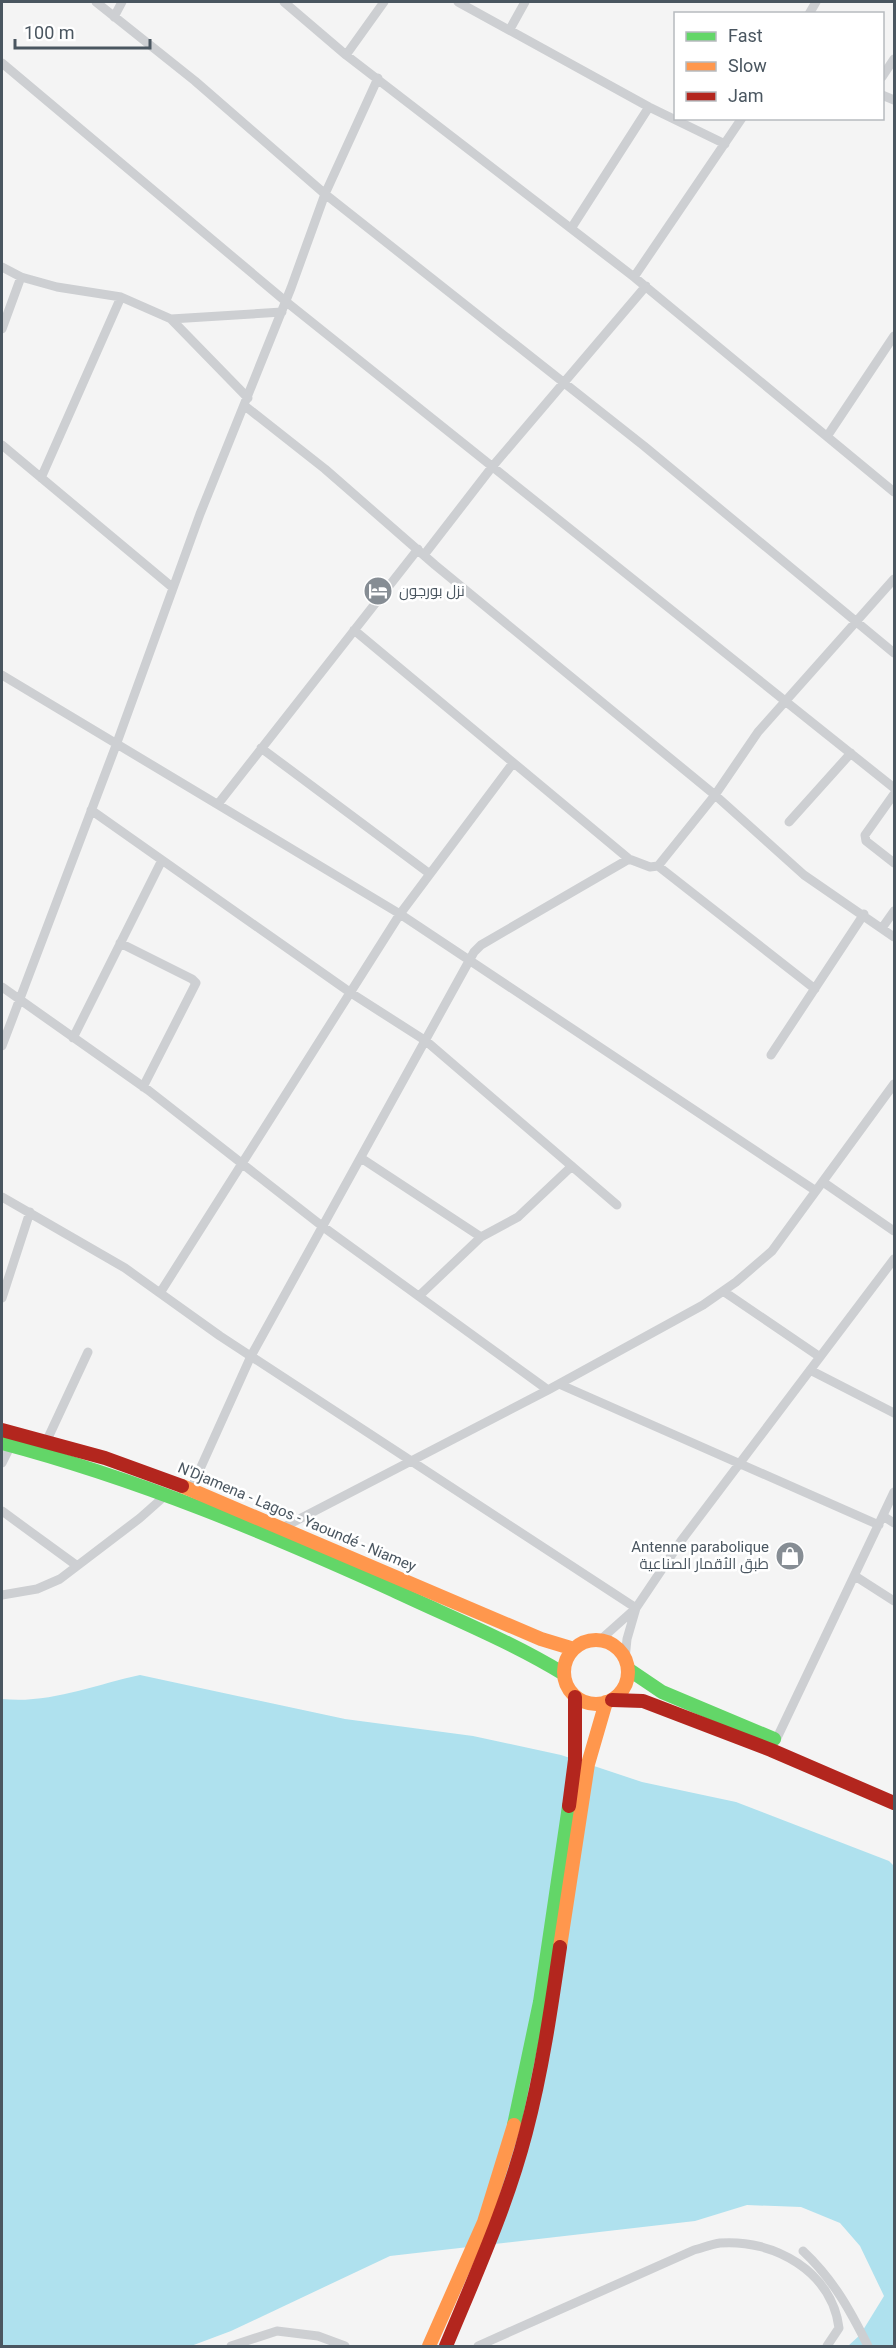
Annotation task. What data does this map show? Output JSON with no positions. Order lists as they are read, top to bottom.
{
  "streets": {
    "main road": ["N'Djamena - Lagos - Yaoundé - Niamey"]
  },
  "places": {
    "hotel": ["نزل بورجون"],
    "shop": ["Antenne parabolique طبق الأقمار الصناعية"]
  },
  "legend": ["Fast", "Slow", "Jam"],
  "scale_bar": "100 m"
}
